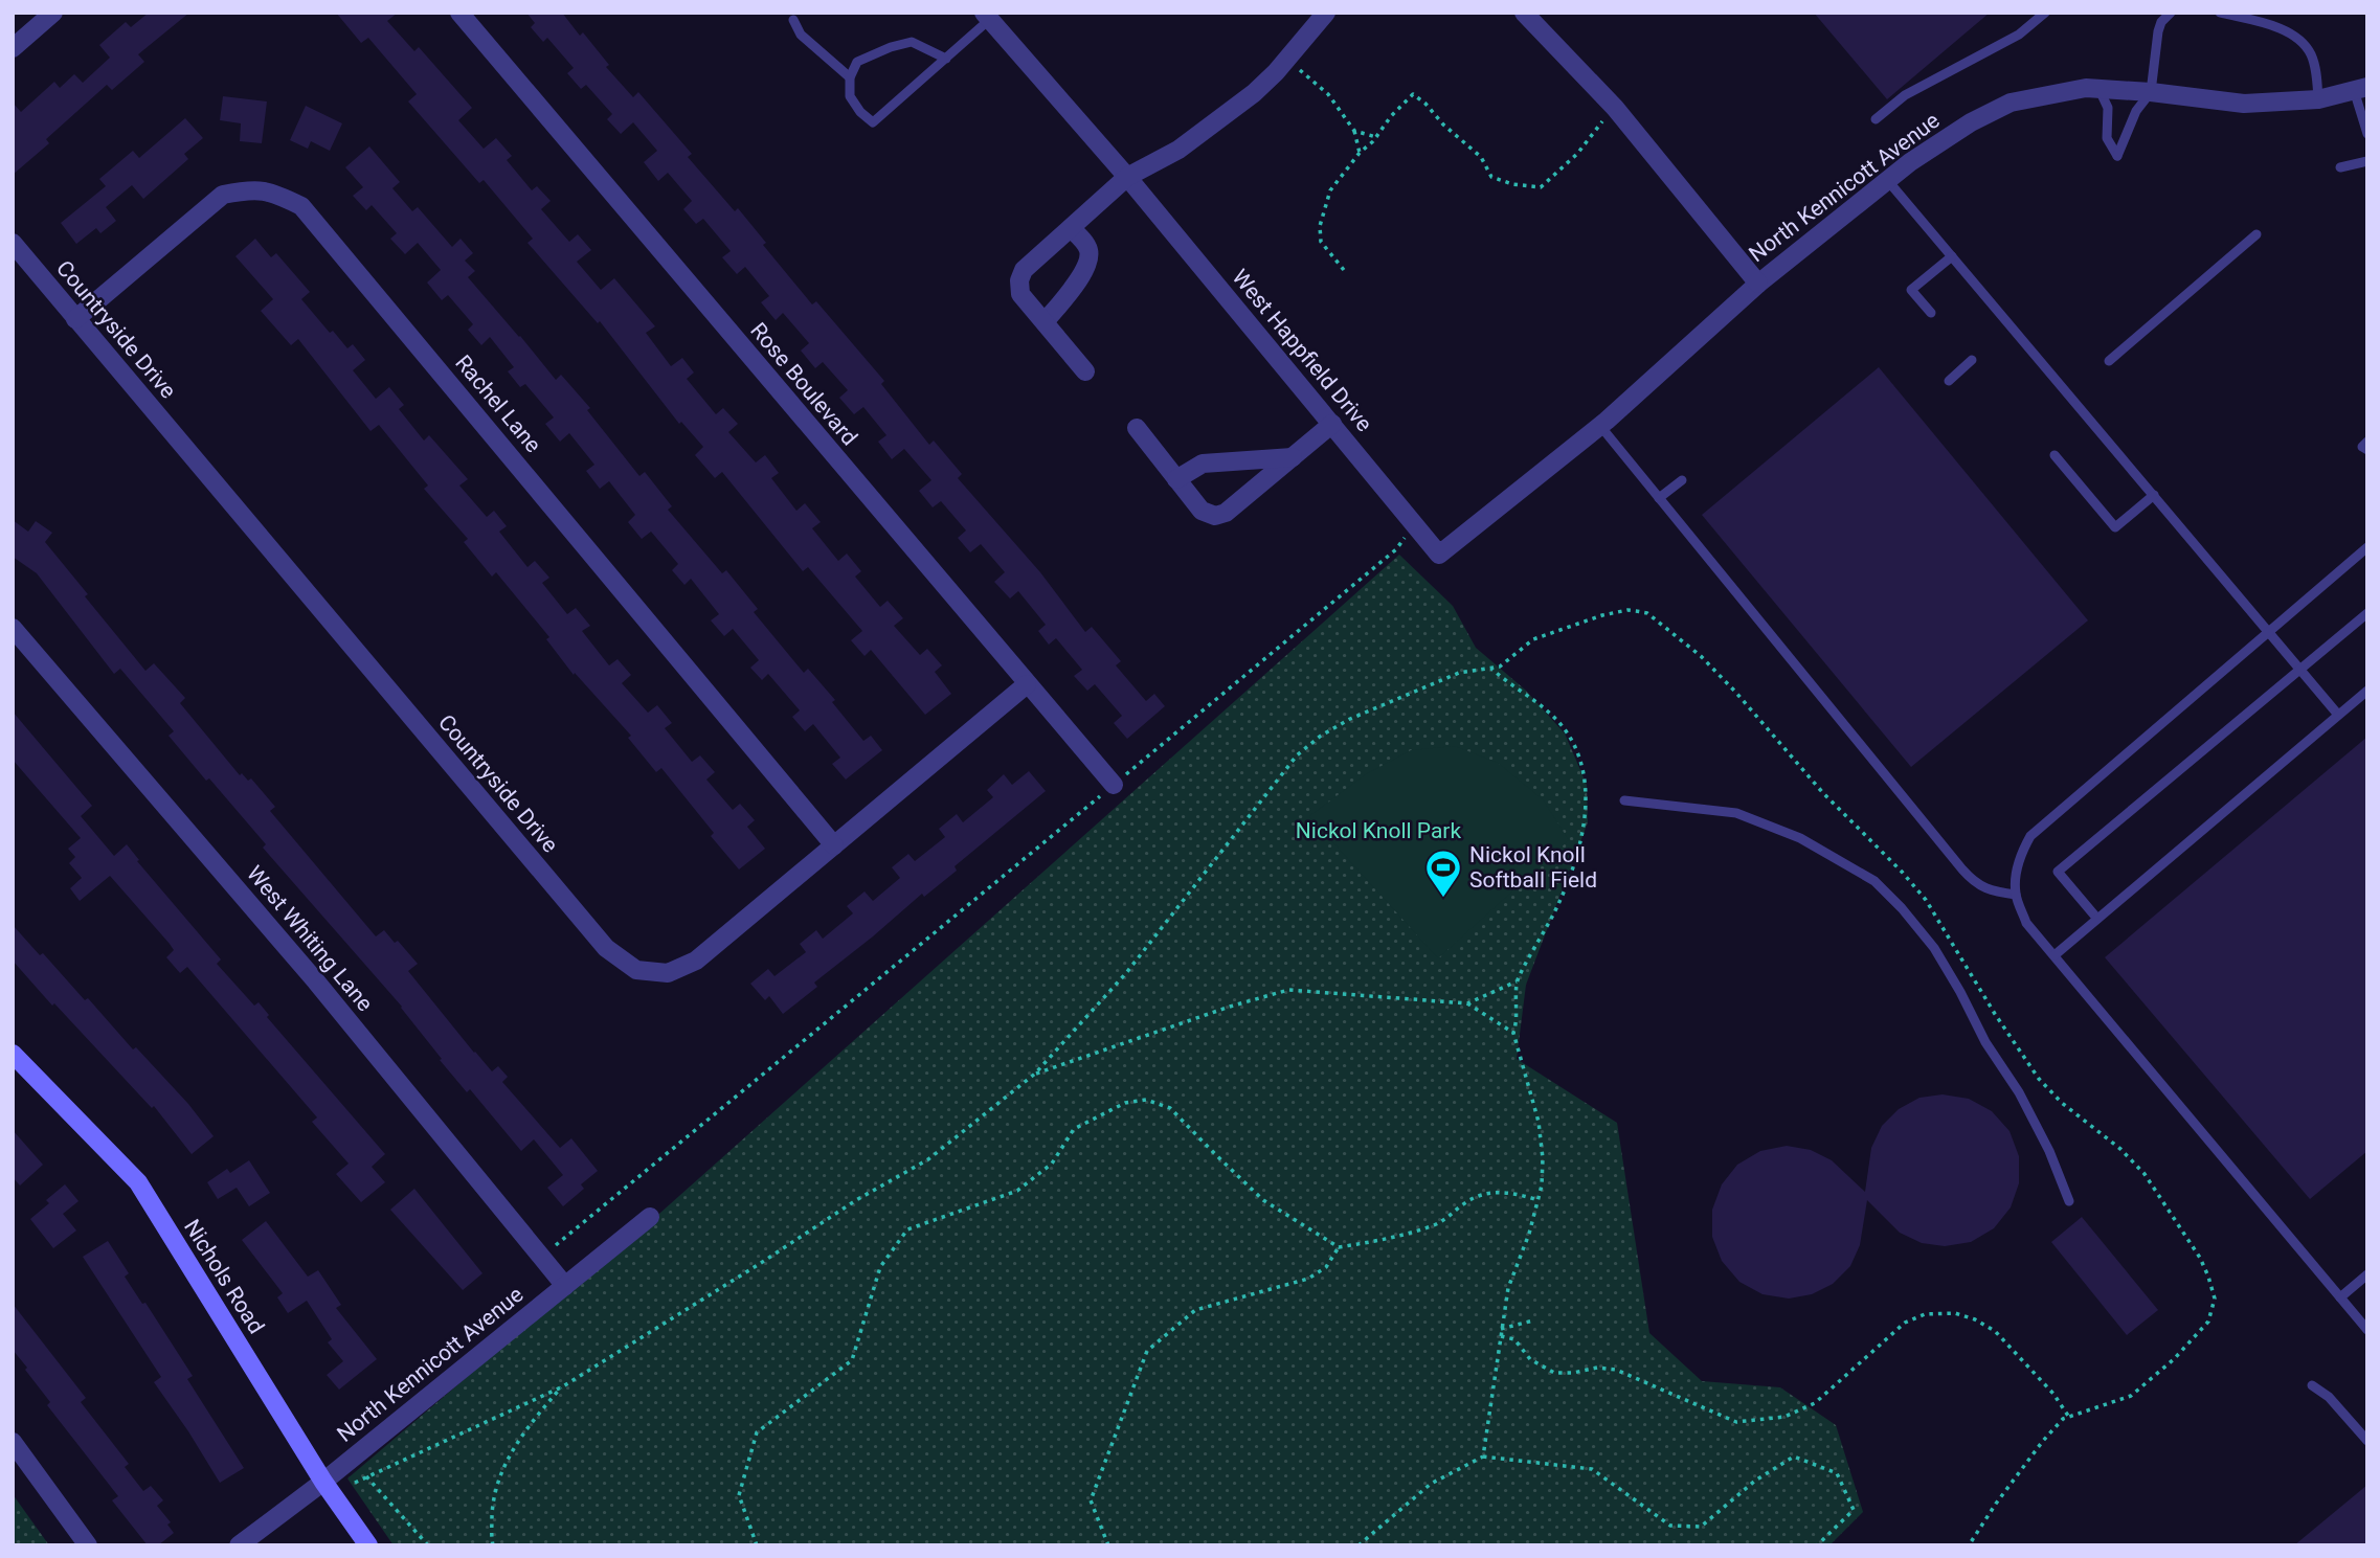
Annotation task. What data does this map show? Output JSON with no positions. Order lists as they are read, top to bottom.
{
  "streets": {
    "street": [
      "North Kennicott Avenue",
      "Countryside Drive",
      "West Happfield Drive",
      "Rose Boulevard",
      "Rachel Lane",
      "West Whiting Lane",
      "Nichols Road"
    ]
  },
  "crossings": [
    ["North Kennicott Avenue", "West Happfield Drive"],
    ["North Kennicott Avenue", "West Whiting Lane"],
    ["North Kennicott Avenue", "Nichols Road"],
    ["Countryside Drive", "Rose Boulevard"],
    ["Countryside Drive", "Rachel Lane"]
  ],
  "parks": ["Nickol Knoll Park"],
  "places": {
    "sports": ["Nickol Knoll Softball Field"]
  }
}
